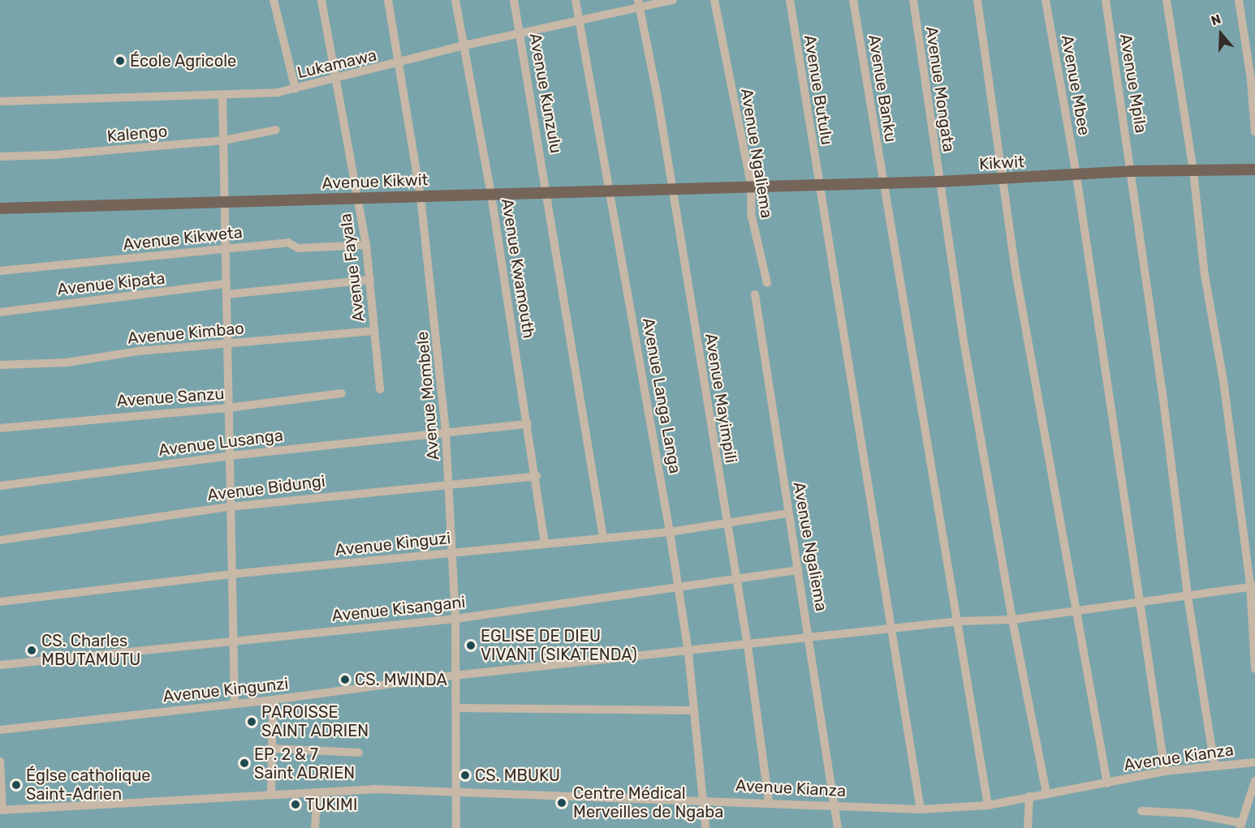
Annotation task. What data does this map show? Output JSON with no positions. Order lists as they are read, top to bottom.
{
  "streets": {
    "main road": ["Kikwit", "Avenue Kikwit"],
    "street": [
      "Lukamawa",
      "Avenue Mpila",
      "Avenue Mbee",
      "Avenue Banku",
      "Avenue Mongata",
      "Avenue Butulu",
      "Avenue Kunzulu",
      "Kalengo",
      "Avenue Ngaliema",
      "Avenue Kikweta",
      "Avenue Fayala",
      "Avenue Kwamouth",
      "Avenue Kipata",
      "Avenue Kimbao",
      "Avenue Mombele",
      "Avenue Langa Langa",
      "Avenue Sanzu",
      "Avenue Mayimpili",
      "Avenue Lusanga",
      "Avenue Bidungi",
      "Avenue Kinguzi",
      "Avenue Kisangani",
      "Avenue Kingunzi",
      "Avenue Kianza"
    ]
  },
  "crossings": [
    ["Lukamawa", "Avenue Kunzulu"],
    ["Lukamawa", "Avenue Fayala"],
    ["Lukamawa", "Avenue Kwamouth"],
    ["Lukamawa", "Avenue Mombele"],
    ["Lukamawa", "Avenue Langa Langa"],
    ["Lukamawa", "Avenue Mayimpili"],
    ["Avenue Mpila", "Kikwit"],
    ["Avenue Mpila", "Avenue Kingunzi"],
    ["Avenue Mpila", "Avenue Kianza"],
    ["Avenue Mbee", "Kikwit"],
    ["Avenue Mbee", "Avenue Kingunzi"],
    ["Avenue Mbee", "Avenue Kianza"],
    ["Avenue Banku", "Kikwit"],
    ["Avenue Banku", "Avenue Kingunzi"],
    ["Avenue Banku", "Avenue Kianza"],
    ["Avenue Mongata", "Kikwit"],
    ["Avenue Mongata", "Avenue Kingunzi"],
    ["Avenue Mongata", "Avenue Kianza"],
    ["Avenue Butulu", "Kikwit"],
    ["Avenue Butulu", "Avenue Kingunzi"],
    ["Avenue Butulu", "Avenue Kianza"],
    ["Avenue Kunzulu", "Avenue Kikwit"],
    ["Avenue Ngaliema", "Kikwit"],
    ["Avenue Ngaliema", "Avenue Kikwit"],
    ["Avenue Ngaliema", "Avenue Kinguzi"],
    ["Avenue Ngaliema", "Avenue Kisangani"],
    ["Avenue Ngaliema", "Avenue Kingunzi"],
    ["Avenue Ngaliema", "Avenue Kianza"],
    ["Kikwit", "Avenue Kikwit"],
    ["Avenue Kikwit", "Avenue Fayala"],
    ["Avenue Kikwit", "Avenue Kwamouth"],
    ["Avenue Kikwit", "Avenue Mombele"],
    ["Avenue Kikwit", "Avenue Langa Langa"],
    ["Avenue Kikwit", "Avenue Mayimpili"],
    ["Avenue Kikweta", "Avenue Fayala"],
    ["Avenue Fayala", "Avenue Kimbao"],
    ["Avenue Kwamouth", "Avenue Lusanga"],
    ["Avenue Kwamouth", "Avenue Bidungi"],
    ["Avenue Kwamouth", "Avenue Kinguzi"],
    ["Avenue Mombele", "Avenue Lusanga"],
    ["Avenue Mombele", "Avenue Bidungi"],
    ["Avenue Mombele", "Avenue Kinguzi"],
    ["Avenue Mombele", "Avenue Kisangani"],
    ["Avenue Mombele", "Avenue Kingunzi"],
    ["Avenue Mombele", "Avenue Kianza"],
    ["Avenue Langa Langa", "Avenue Kinguzi"],
    ["Avenue Langa Langa", "Avenue Kisangani"],
    ["Avenue Langa Langa", "Avenue Kingunzi"],
    ["Avenue Langa Langa", "Avenue Kianza"],
    ["Avenue Mayimpili", "Avenue Kinguzi"],
    ["Avenue Mayimpili", "Avenue Kisangani"],
    ["Avenue Mayimpili", "Avenue Kingunzi"],
    ["Avenue Mayimpili", "Avenue Kianza"]
  ],
  "places": [
    "École Agricole",
    "EGLISE DE DIEU VIVANT (SIKATENDA)",
    "CS. Charles MBUTAMUTU",
    "CS. MWINDA",
    "PAROISSE SAINT ADRIEN",
    "EP. 2 & 7 Saint ADRIEN",
    "CS. MBUKU",
    "Églse catholique Saint-Adrien",
    "Centre Médical Merveilles de Ngaba",
    "TUKIMI"
  ],
  "north": "top"
}
